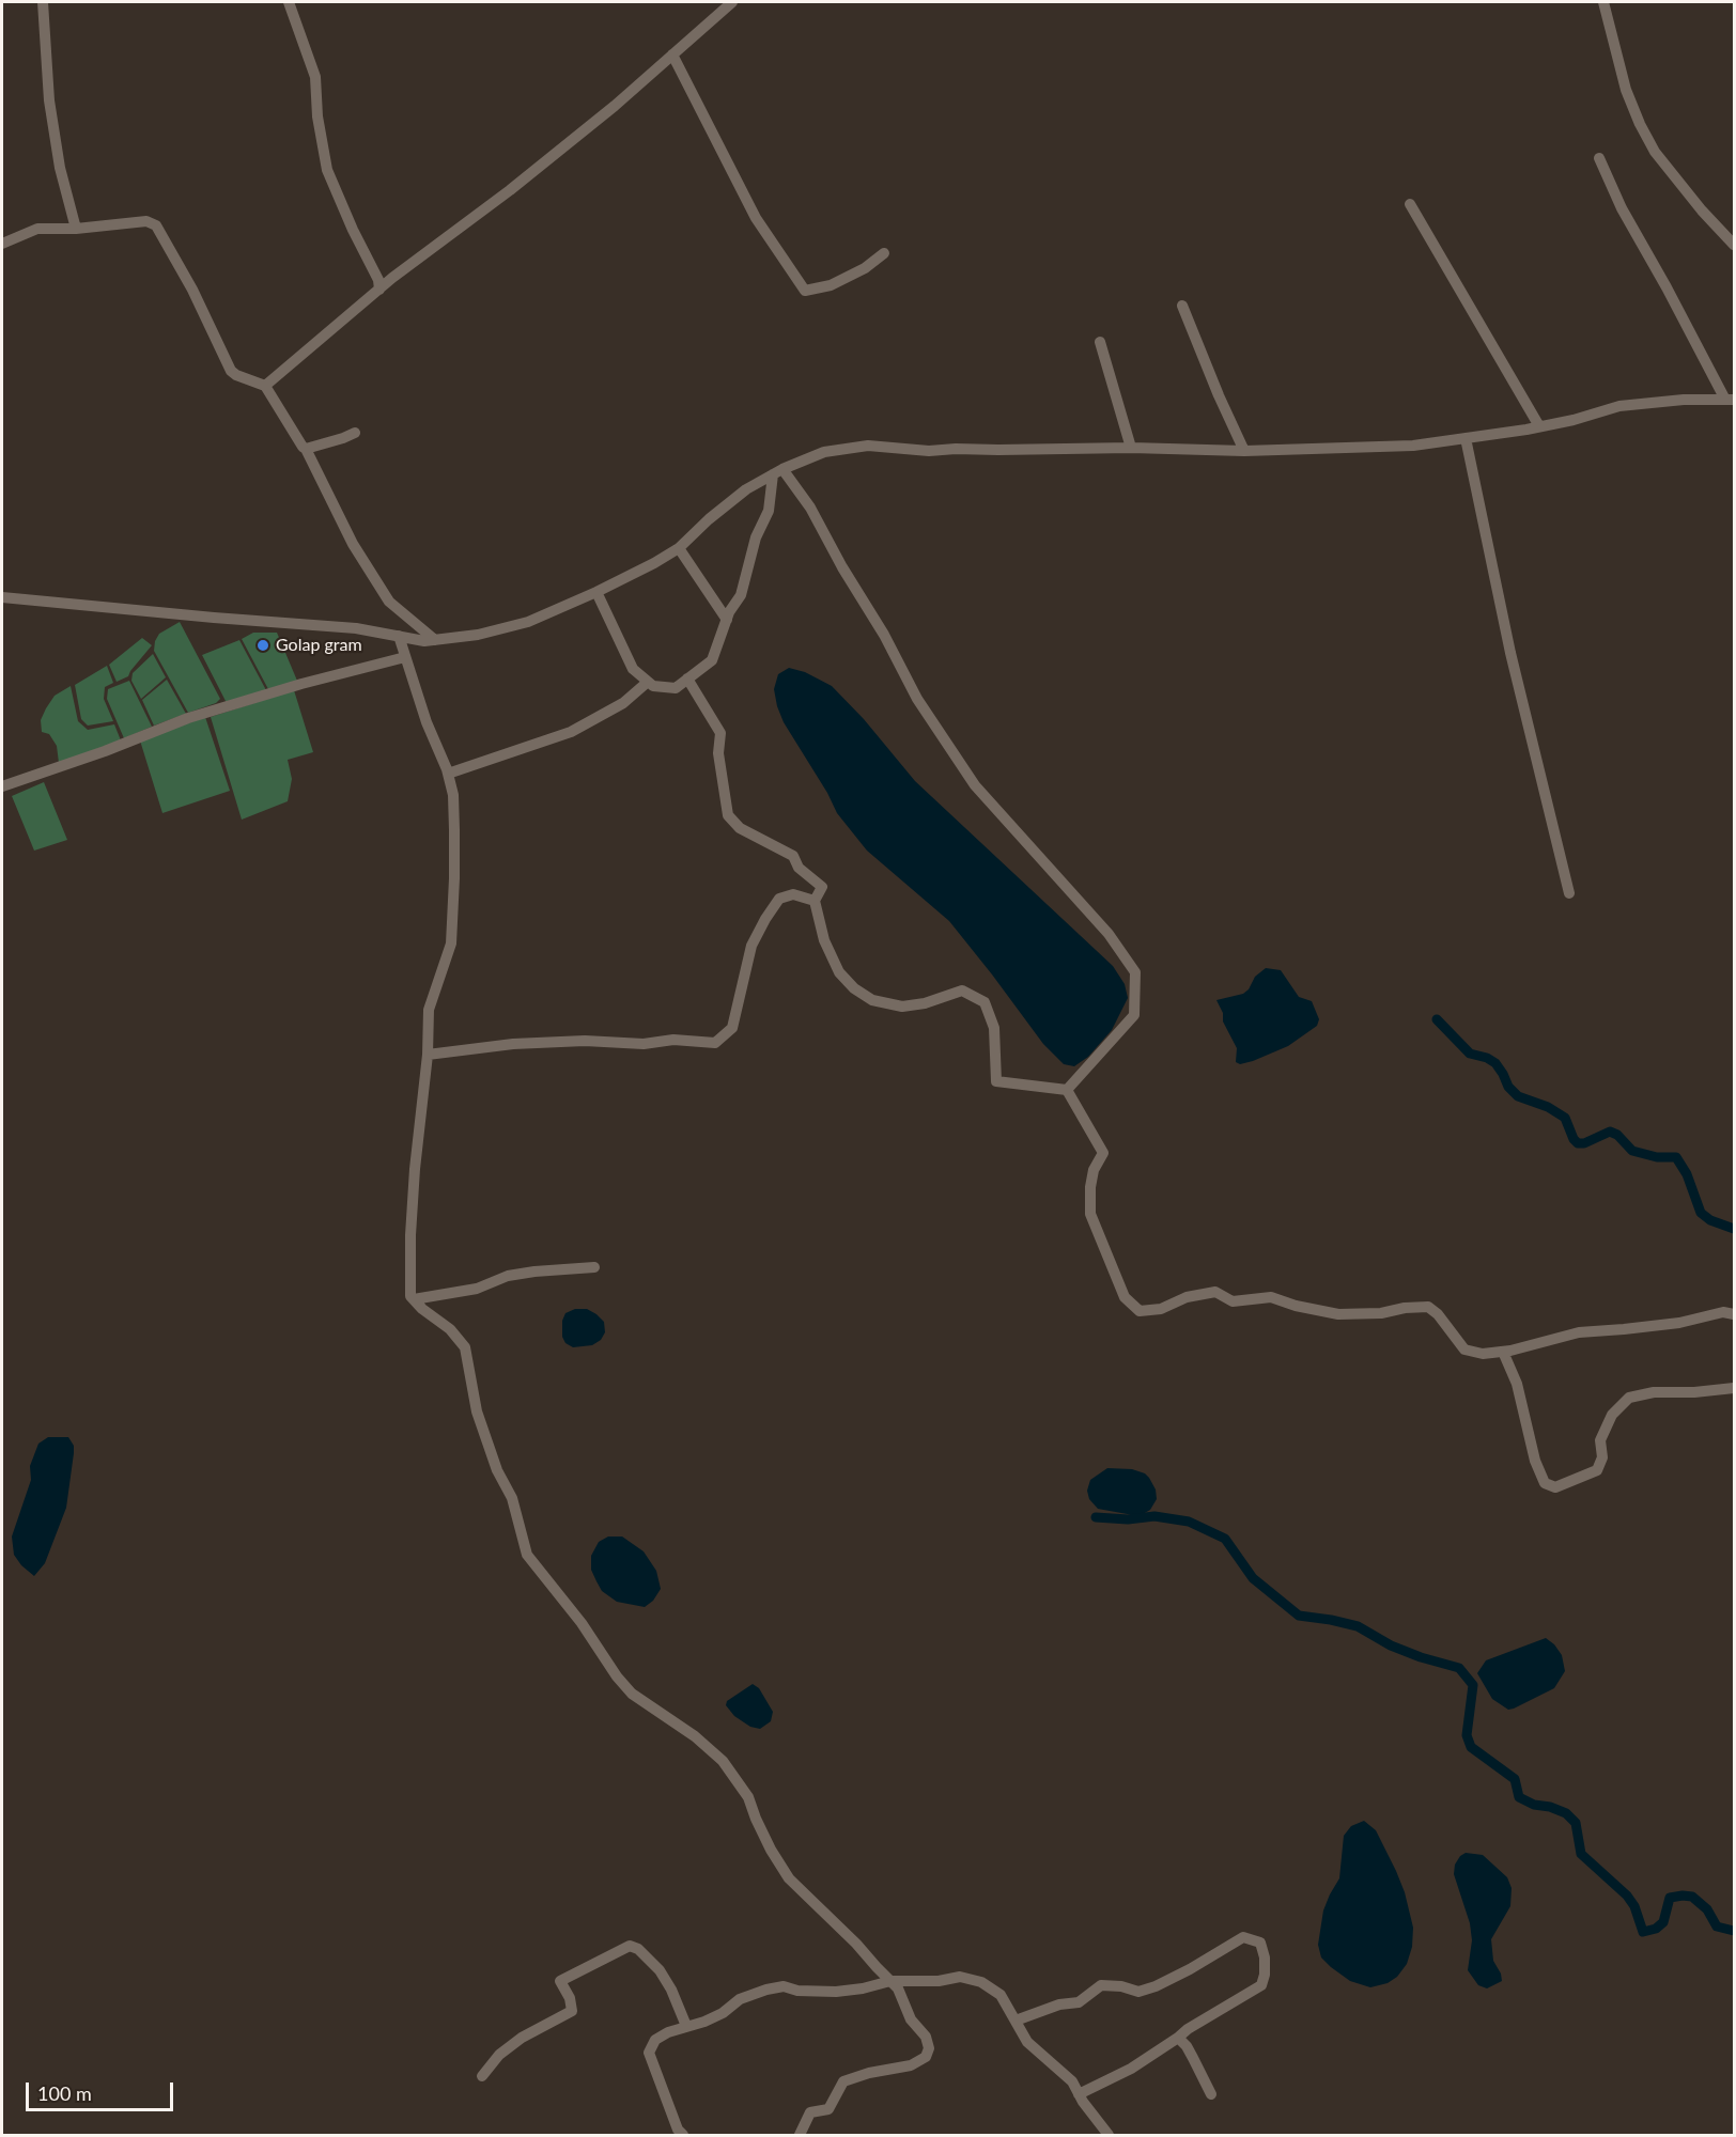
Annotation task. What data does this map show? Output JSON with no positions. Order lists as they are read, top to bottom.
{
  "places": ["Golap gram"],
  "scale_bar": "100 m"
}
